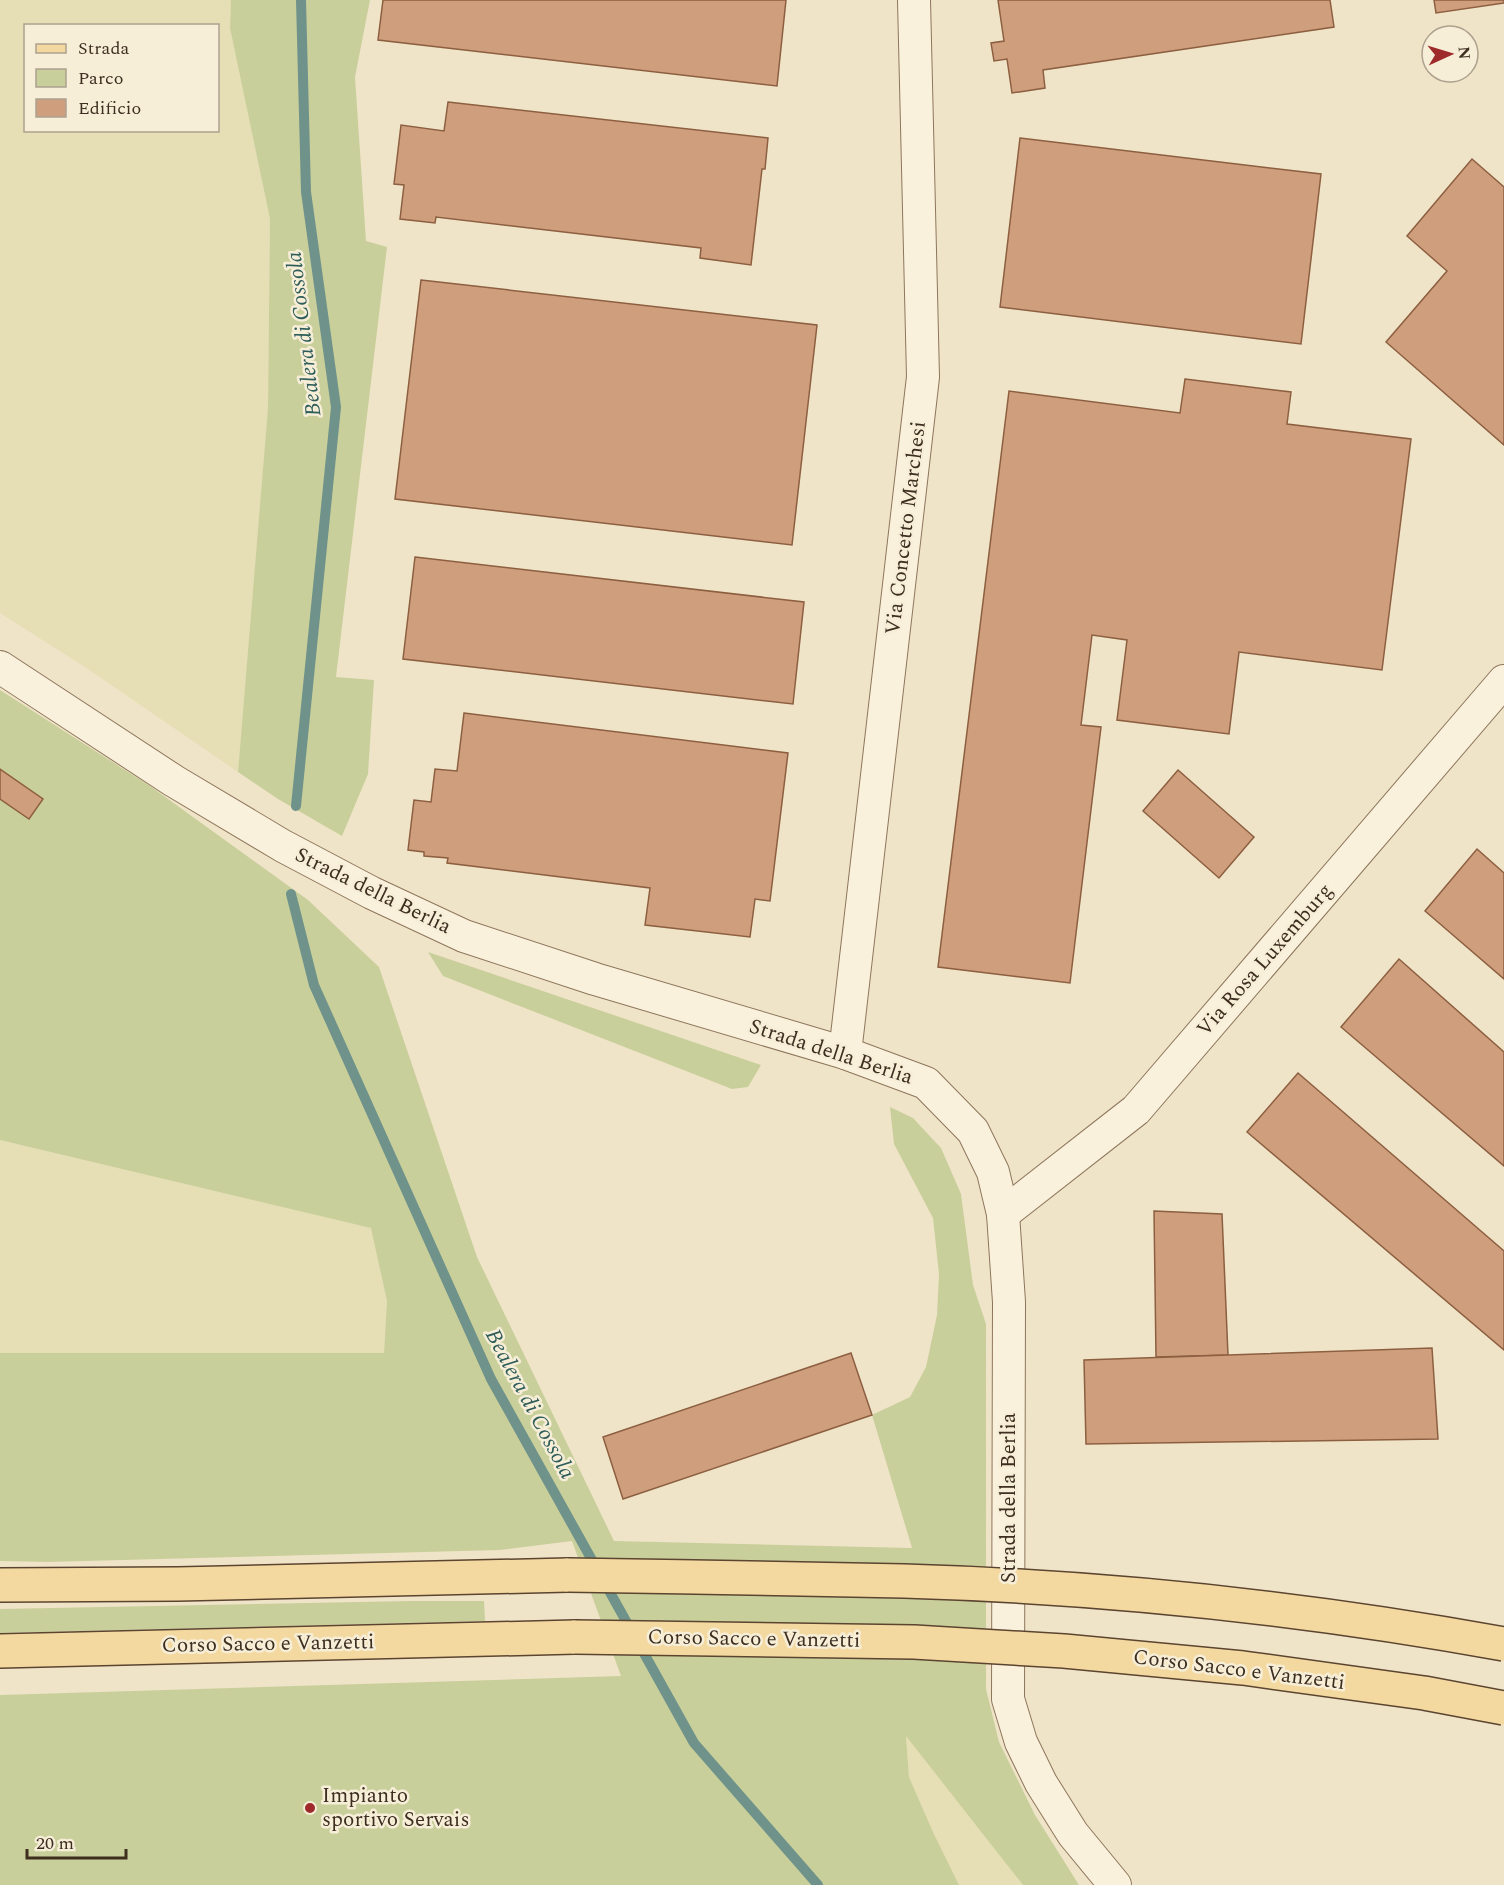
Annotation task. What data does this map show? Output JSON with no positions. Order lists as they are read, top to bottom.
{
  "streets": {
    "main road": ["Corso Sacco e Vanzetti"],
    "street": ["Via Concetto Marchesi", "Strada della Berlia", "Via Rosa Luxemburg"]
  },
  "crossings": [
    ["Via Concetto Marchesi", "Strada della Berlia"],
    ["Strada della Berlia", "Via Rosa Luxemburg"]
  ],
  "water": ["Bealera di Cossola"],
  "places": ["Impianto sportivo Servais"],
  "legend": ["Strada", "Parco", "Edificio"],
  "scale_bar": "20 m",
  "north": "right"
}
